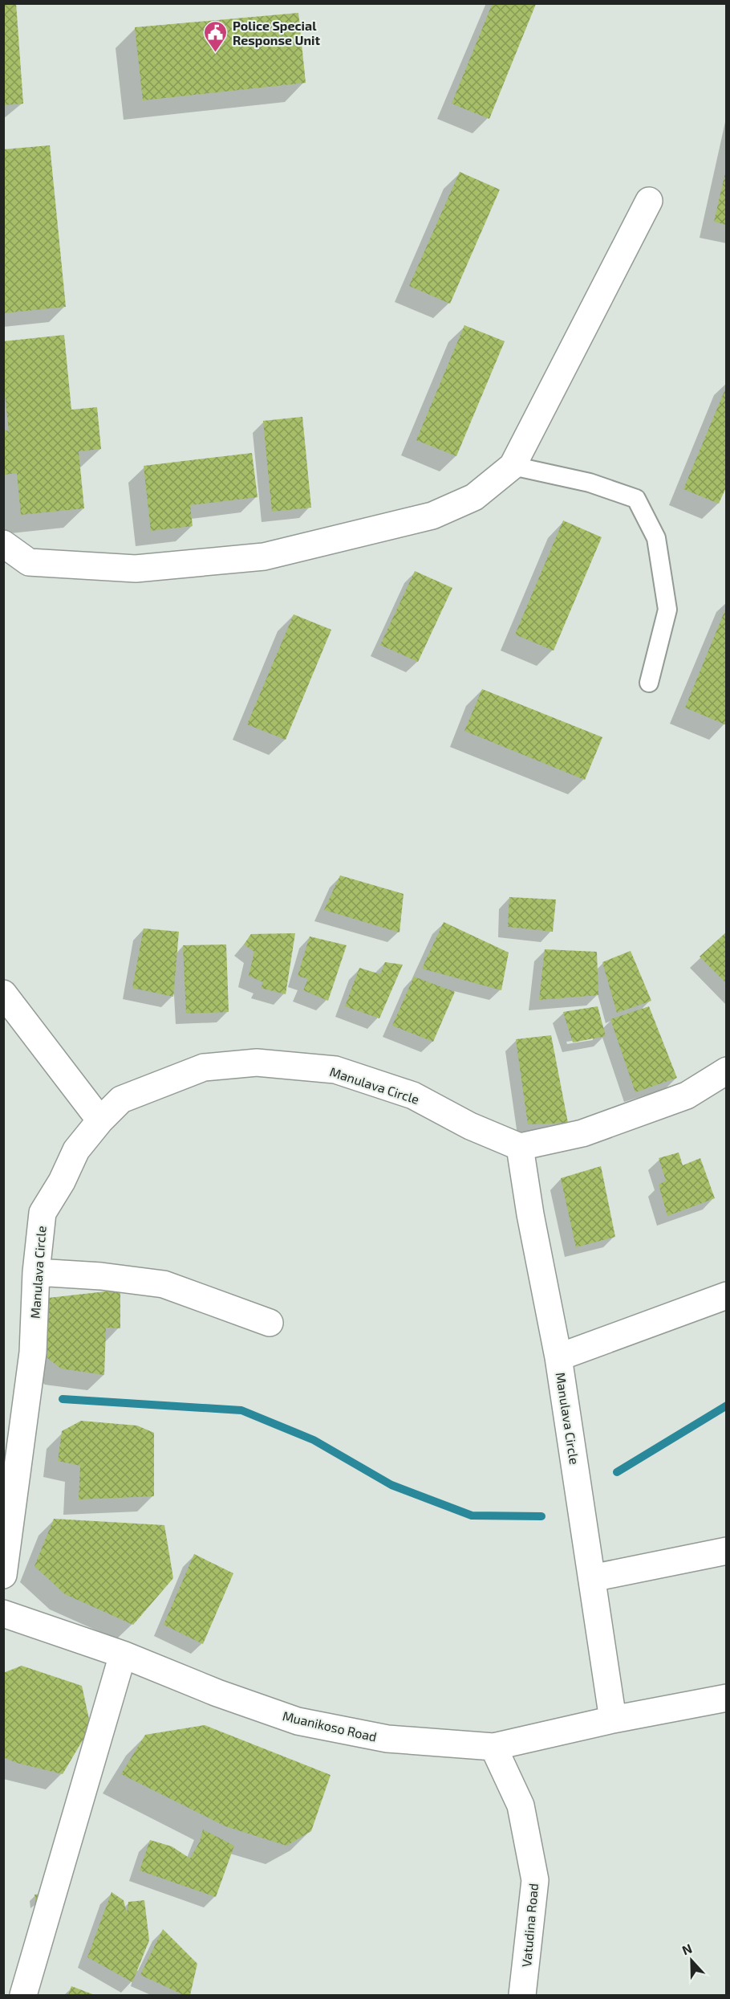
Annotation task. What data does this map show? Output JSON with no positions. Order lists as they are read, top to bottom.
{
  "streets": {
    "street": ["Manulava Circle", "Muanikoso Road", "Vatudina Road"]
  },
  "crossings": [
    ["Manulava Circle", "Muanikoso Road"],
    ["Muanikoso Road", "Vatudina Road"]
  ],
  "places": {
    "public building": ["Police Special Response Unit"]
  },
  "north": "top"
}
